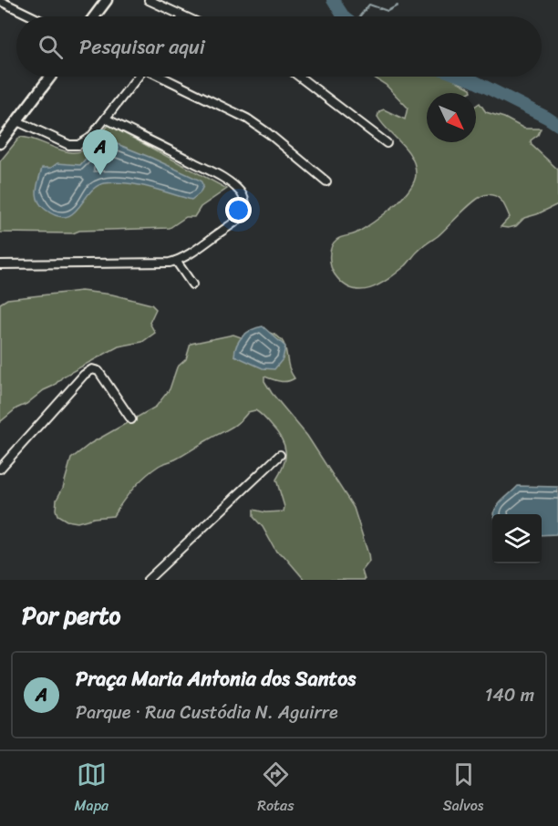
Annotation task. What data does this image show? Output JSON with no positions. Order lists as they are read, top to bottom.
{
  "north": "bottom right",
  "page": {
    "search": "Pesquisar aqui",
    "pins": "A",
    "heading": "Por perto",
    "list": [
      {
        "mark": "A",
        "name": "Praça Maria Antonia dos Santos",
        "note": "Parque · Rua Custódia N. Aguirre",
        "value": "140 m"
      }
    ],
    "nav": ["Mapa", "Rotas", "Salvos"]
  }
}
